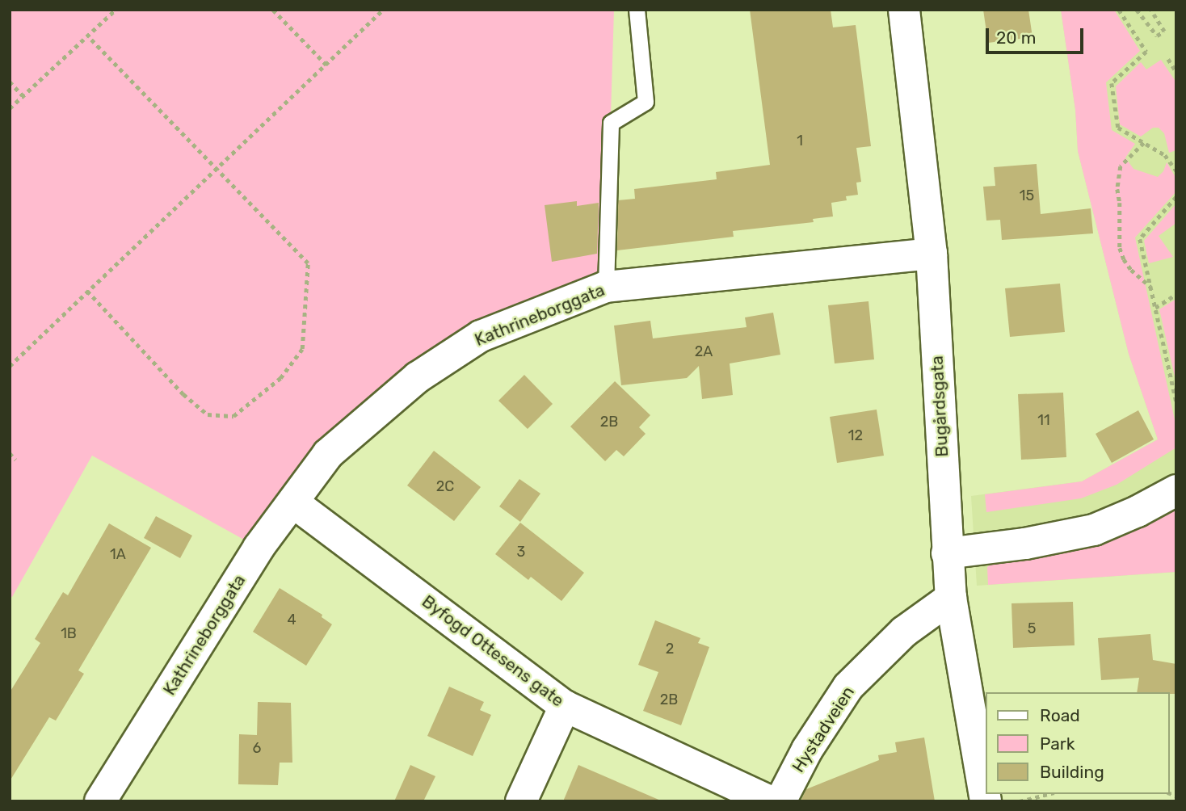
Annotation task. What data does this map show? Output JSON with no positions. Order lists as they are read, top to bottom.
{
  "streets": {
    "street": [
      "Kathrineborggata",
      "Bugårdsgata",
      "Byfogd Ottesens gate",
      "Hystadveien"
    ]
  },
  "crossings": [
    ["Kathrineborggata", "Bugårdsgata"],
    ["Kathrineborggata", "Byfogd Ottesens gate"],
    ["Bugårdsgata", "Hystadveien"]
  ],
  "house_numbers": [
    "1",
    "15",
    "2A",
    "11",
    "2B",
    "12",
    "2C",
    "3",
    "1A",
    "4",
    "5",
    "1B",
    "2",
    "2B",
    "6"
  ],
  "legend": ["Road", "Park", "Building"],
  "scale_bar": "20 m"
}
